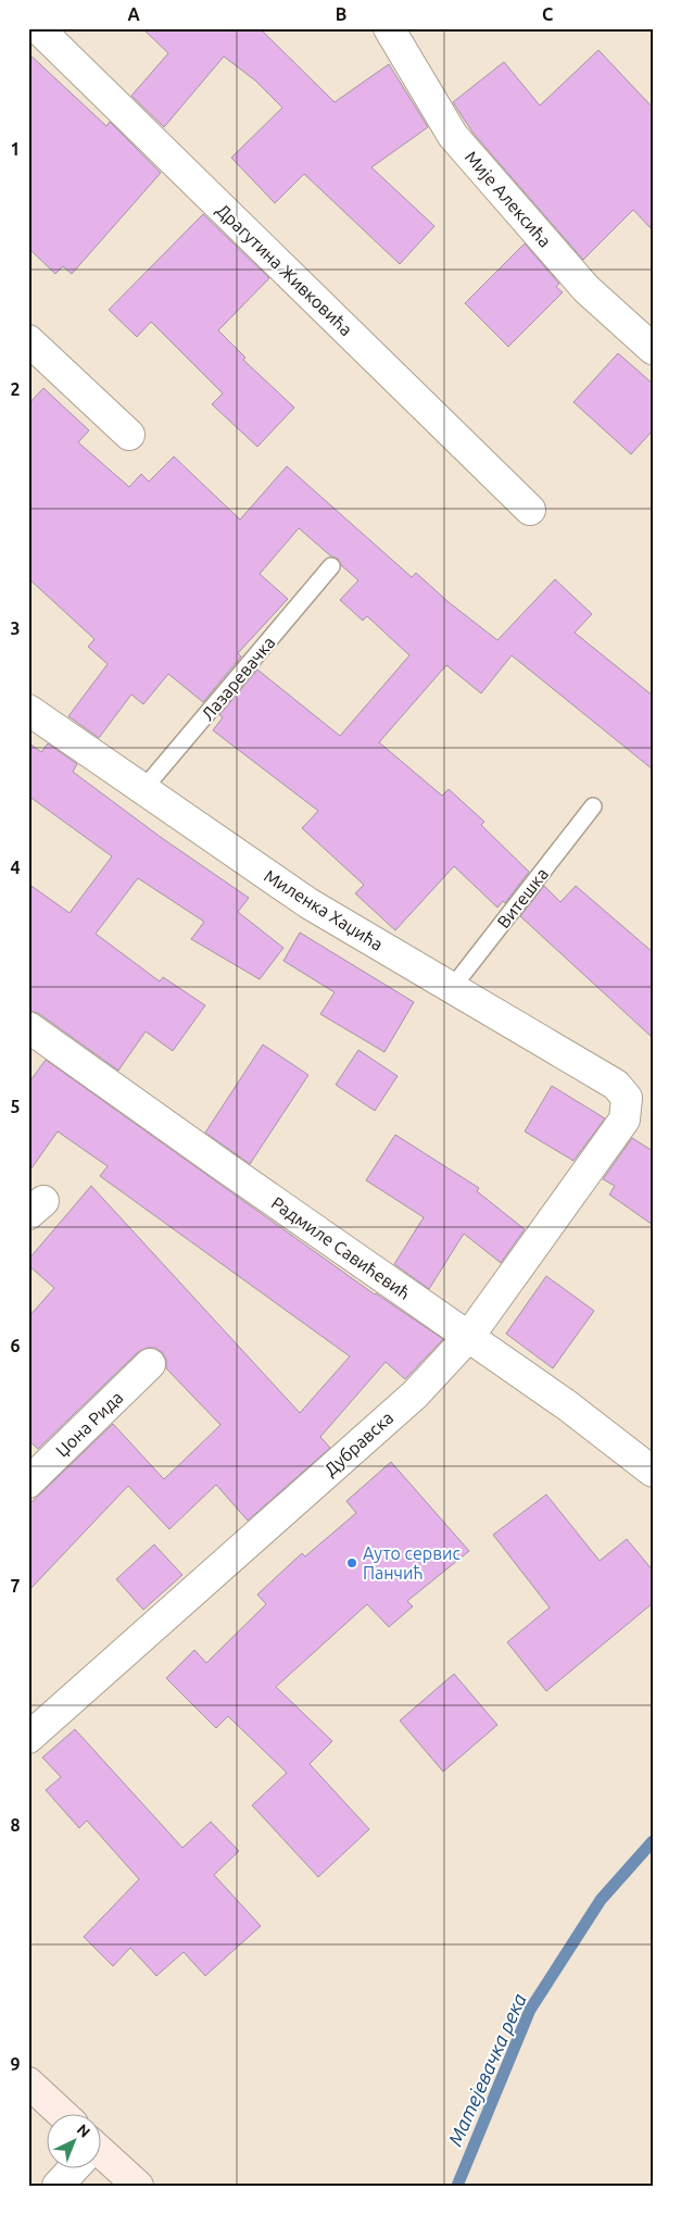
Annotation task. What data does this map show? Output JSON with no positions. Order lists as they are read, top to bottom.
{
  "streets": {
    "street": [
      "Мије Алексића",
      "Драгутина Живковића",
      "Миленка Хаџића",
      "Радмиле Савићевић",
      "Џона Рида",
      "Дубравска"
    ],
    "lane": ["Лазаревачка", "Витешка"]
  },
  "crossings": [
    ["Лазаревачка", "Миленка Хаџића"],
    ["Витешка", "Миленка Хаџића"],
    ["Миленка Хаџића", "Дубравска"],
    ["Радмиле Савићевић", "Дубравска"]
  ],
  "water": ["Матејевачка река"],
  "places": ["Ауто сервис Панчић"],
  "north": "top right",
  "grid": {
    "columns": ["A", "B", "C"],
    "rows": [
      "1",
      "2",
      "3",
      "4",
      "5",
      "6",
      "7",
      "8",
      "9"
    ]
  }
}
